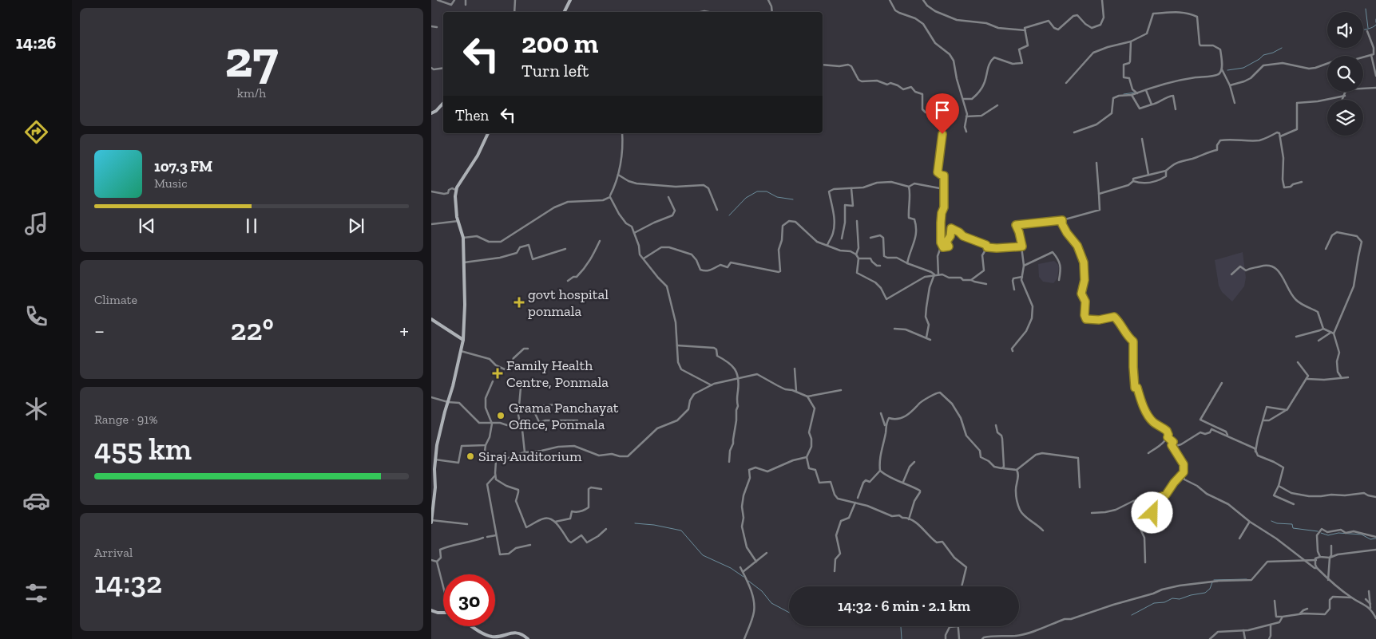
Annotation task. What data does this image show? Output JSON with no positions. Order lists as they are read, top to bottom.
{
  "places": {
    "health": ["govt hospital ponmala", "Family Health Centre, Ponmala"],
    "other": ["Grama Panchayat Office, Ponmala", "Siraj Auditorium"]
  },
  "page": {
    "tabs": "14:26",
    "tile": [
      ["27", "km/h"],
      "Climate",
      ["Range · 91%", "455 km"],
      ["Arrival", "14:32"]
    ],
    "turn": ["200 m", "Turn left"],
    "then": "Then",
    "song": ["107.3 FM", "Music"],
    "heat": ["−", "22°", "+"],
    "limit": "30",
    "trip": "14:32 · 6 min · 2.1 km"
  }
}
